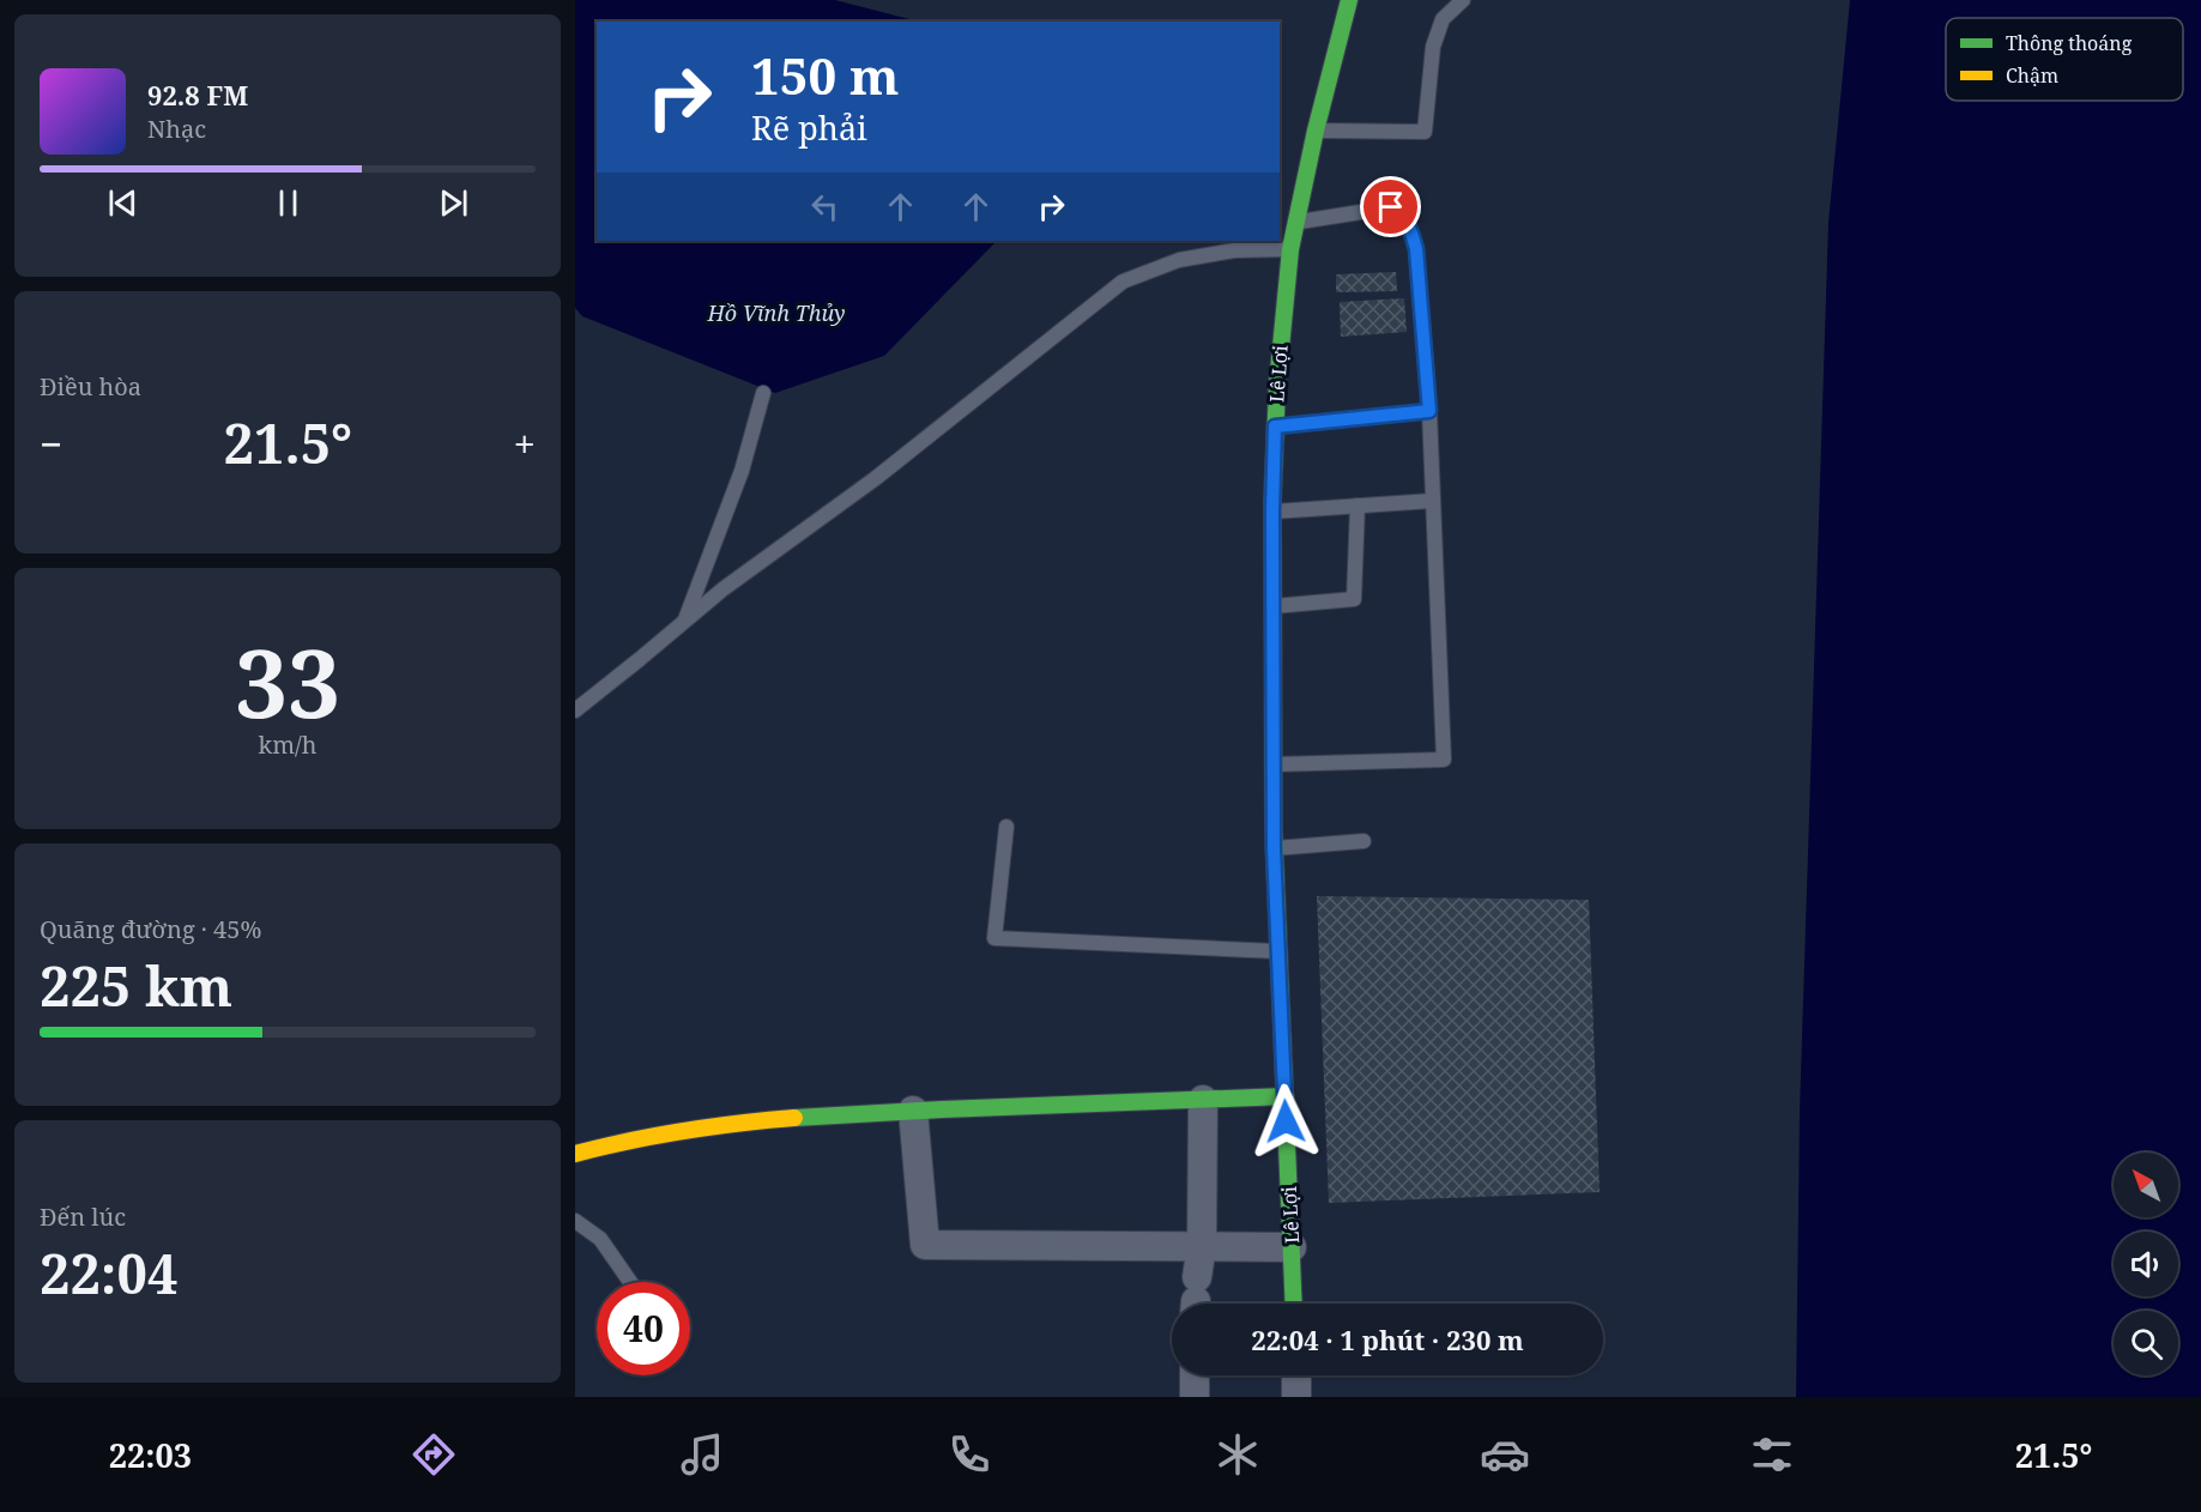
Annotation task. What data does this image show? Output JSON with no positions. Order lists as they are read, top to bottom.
{
  "streets": {
    "street": ["Lê Lợi"]
  },
  "water": ["Hồ Vĩnh Thủy"],
  "legend": ["Thông thoáng", "Chậm"],
  "north": "top left",
  "page": {
    "turn": ["150 m", "Rẽ phải"],
    "song": ["92.8 FM", "Nhạc"],
    "tile": [
      "Điều hòa",
      ["33", "km/h"],
      ["Quãng đường · 45%", "225 km"],
      ["Đến lúc", "22:04"]
    ],
    "heat": ["−", "21.5°", "+"],
    "limit": "40",
    "trip": "22:04 · 1 phút · 230 m",
    "tabs": ["22:03", "21.5°"]
  }
}
